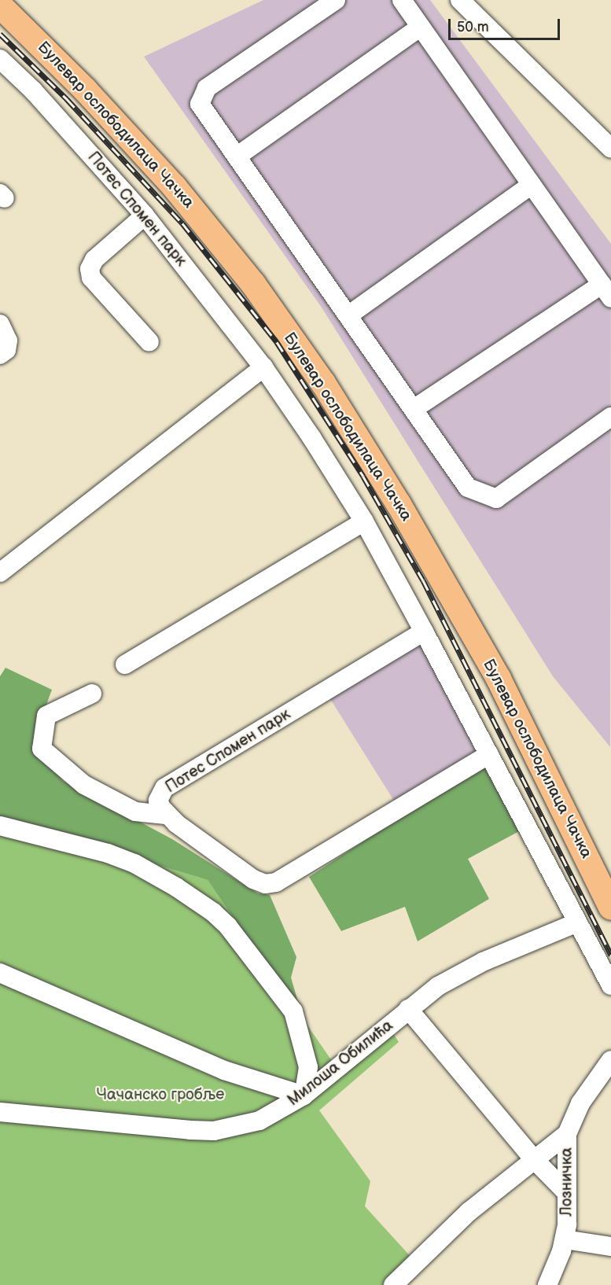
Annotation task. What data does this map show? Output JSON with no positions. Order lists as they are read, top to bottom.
{
  "streets": {
    "main road": ["Булевар ослободилаца Чачка"],
    "street": ["Потес Спомен парк", "Милоша Обилића", "Лозничка"]
  },
  "crossings": [
    ["Потес Спомен парк", "Милоша Обилића"]
  ],
  "parks": ["Чачанско гробље"],
  "scale_bar": "50 m"
}
